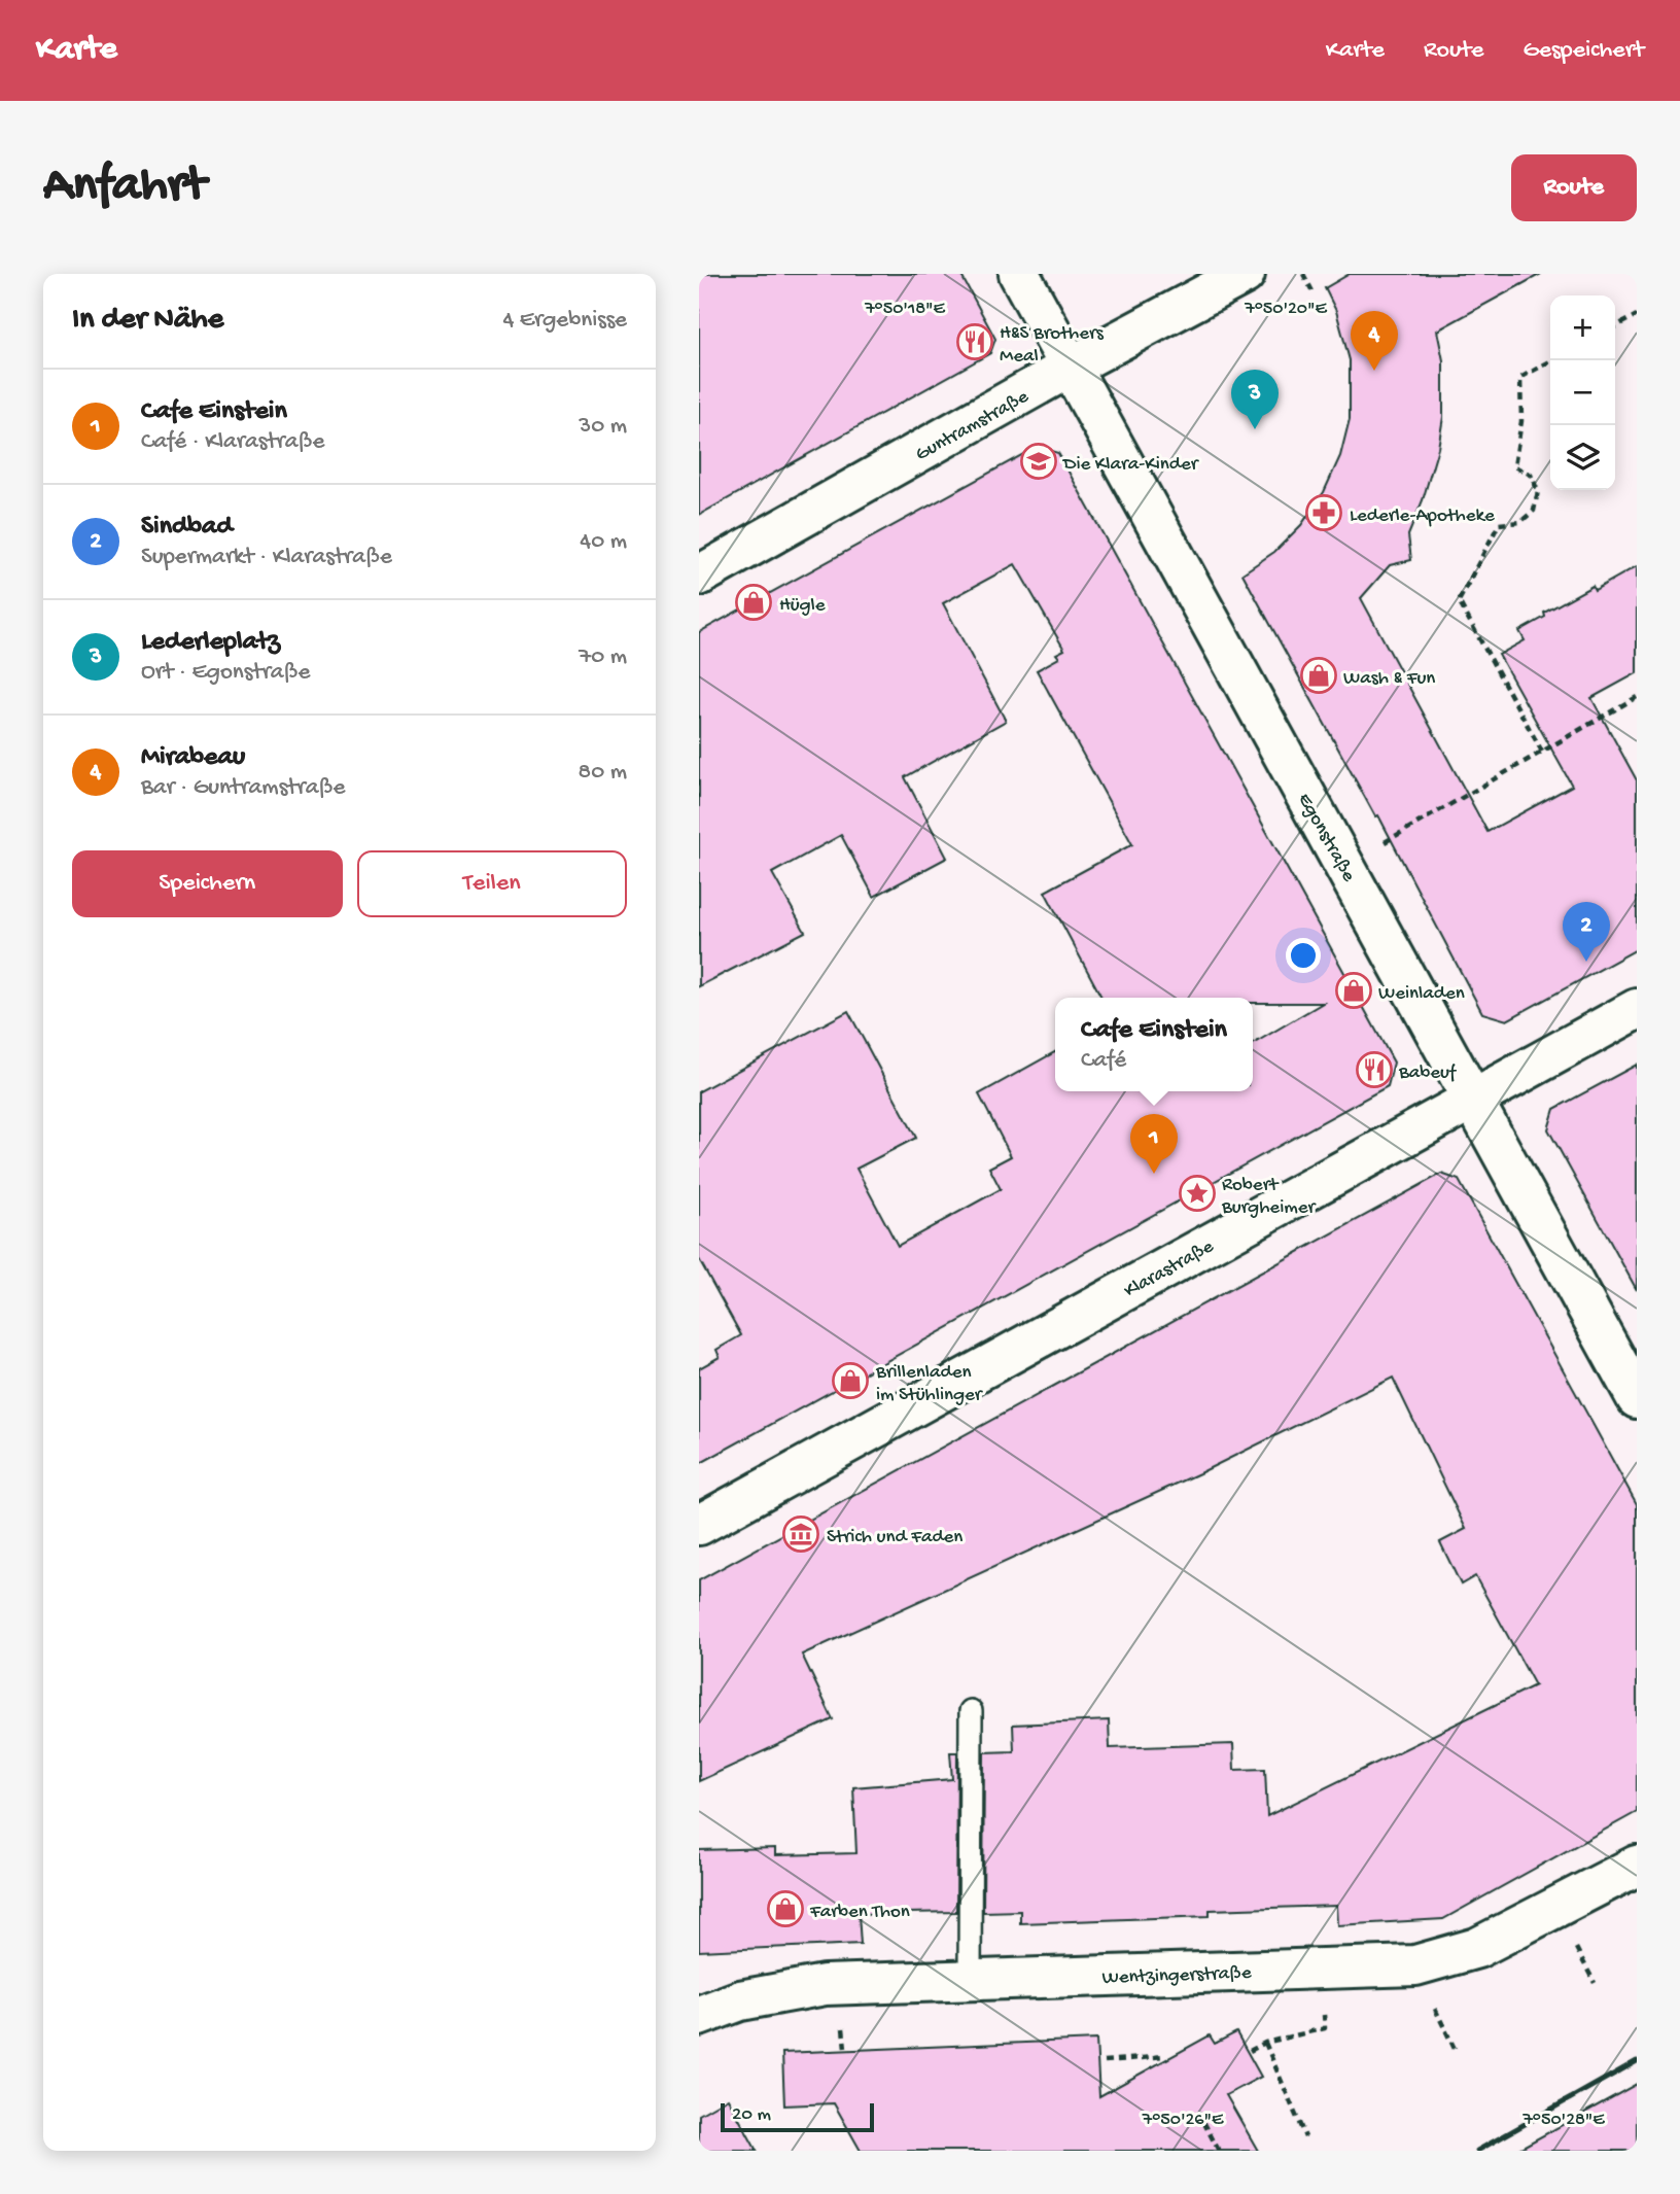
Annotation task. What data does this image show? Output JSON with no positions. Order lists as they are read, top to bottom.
{
  "streets": {
    "street": [
      "Guntramstraße",
      "Egonstraße",
      "Klarastraße",
      "Wentzingerstraße"
    ]
  },
  "crossings": [
    ["Guntramstraße", "Egonstraße"],
    ["Egonstraße", "Klarastraße"]
  ],
  "places": {
    "restaurant": ["H&S Brothers Meal", "Babeuf"],
    "school or university": ["Die Klara-Kinder"],
    "pharmacy": ["Lederle-Apotheke"],
    "shop": [
      "Hügle",
      "Wash & Fun",
      "Weinladen",
      "Brillenladen im Stühlinger",
      "Farben Thon"
    ],
    "place": ["Robert Burgheimer"],
    "museum": ["Strich und Faden"]
  },
  "scale_bar": "20 m",
  "page": {
    "header": "Karte",
    "nav": ["Karte", "Route", "Gespeichert"],
    "buttons": [
      "Route",
      ["Speichern", "Teilen"]
    ],
    "title": "Anfahrt",
    "heading": ["In der Nähe", "4 Ergebnisse"],
    "map_buttons": ["+", "−"],
    "pins": [
      "4",
      "3",
      "2",
      "1"
    ],
    "list": [
      {
        "mark": "1",
        "name": "Cafe Einstein",
        "note": "Café · Klarastraße",
        "value": "30 m"
      },
      {
        "mark": "2",
        "name": "Sindbad",
        "note": "Supermarkt · Klarastraße",
        "value": "40 m"
      },
      {
        "mark": "3",
        "name": "Lederleplatz",
        "note": "Ort · Egonstraße",
        "value": "70 m"
      },
      {
        "mark": "4",
        "name": "Mirabeau",
        "note": "Bar · Guntramstraße",
        "value": "80 m"
      }
    ],
    "popup": ["Cafe Einstein", "Café"],
    "scale": "20 m"
  },
  "coordinates": [
    "7°50'18\"E",
    "7°50'20\"E",
    "7°50'26\"E",
    "7°50'28\"E"
  ]
}
